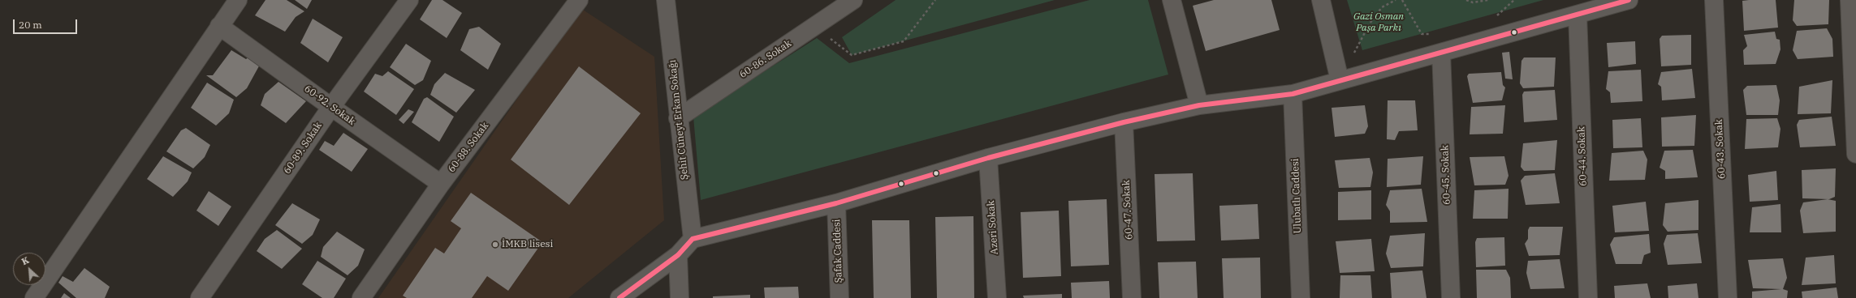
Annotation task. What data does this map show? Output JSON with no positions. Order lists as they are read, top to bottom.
{
  "streets": {
    "street": [
      "60-86. Sokak",
      "60-92. Sokak",
      "Şehit Cüneyt Erkan Sokağı",
      "60-88. Sokak",
      "60-89. Sokak",
      "60-43. Sokak",
      "60-44. Sokak",
      "60-45. Sokak",
      "Ulubatlı Caddesi",
      "60-47. Sokak",
      "Azeri Sokak",
      "Şafak Caddesi"
    ]
  },
  "crossings": [
    ["60-86. Sokak", "Şehit Cüneyt Erkan Sokağı"],
    ["60-92. Sokak", "60-88. Sokak"],
    ["60-92. Sokak", "60-89. Sokak"]
  ],
  "parks": ["Gazi Osman Paşa Parkı"],
  "places": ["İMKB lisesi"],
  "scale_bar": "20 m",
  "north": "top left"
}
